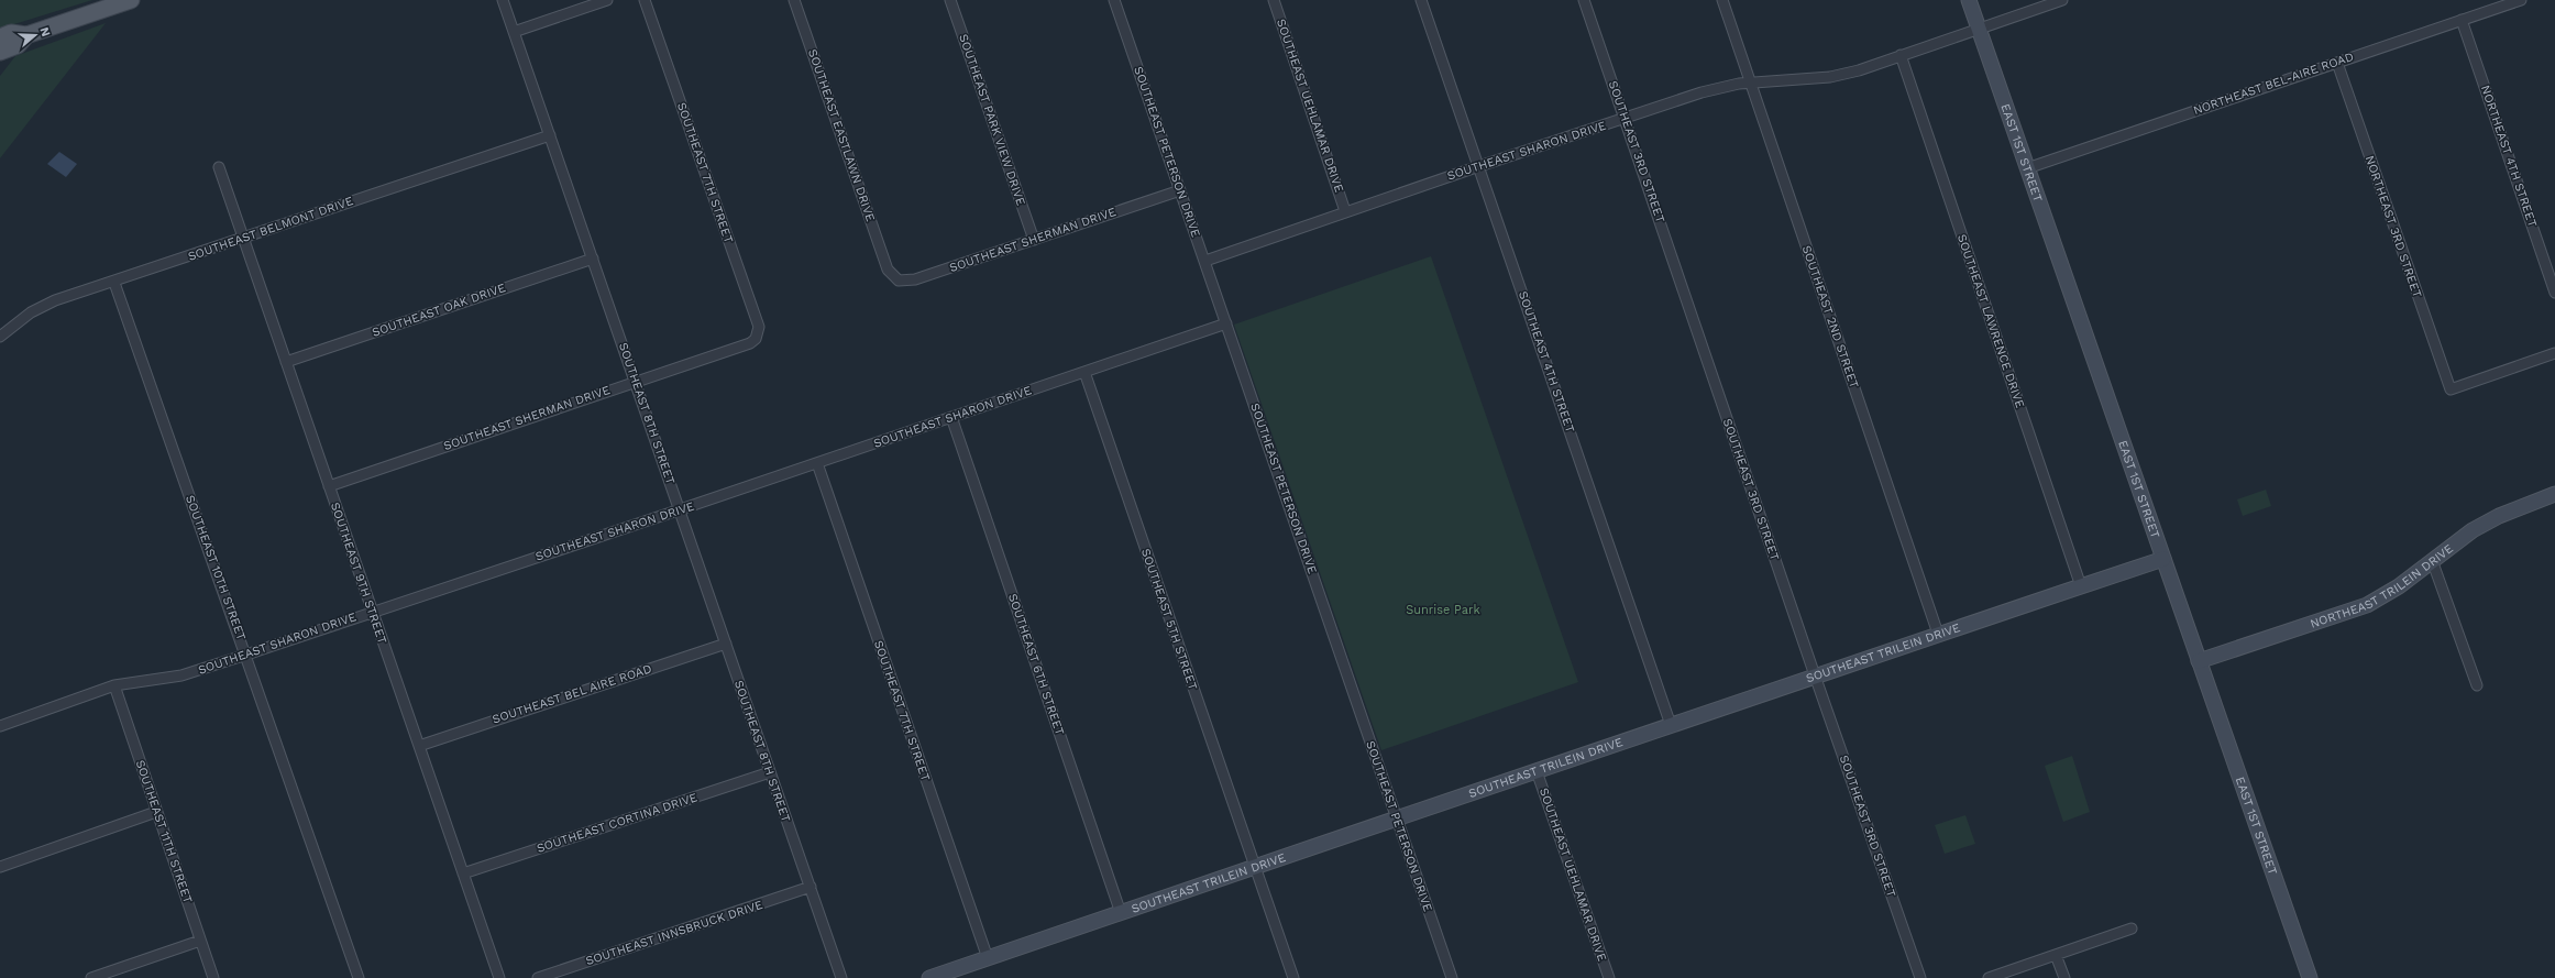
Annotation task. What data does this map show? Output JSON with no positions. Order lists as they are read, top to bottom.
{
  "streets": {
    "street": [
      "NORTHEAST BEL-AIRE ROAD",
      "SOUTHEAST UEHLAMAR DRIVE",
      "SOUTHEAST PARK VIEW DRIVE",
      "SOUTHEAST EASTLAWN DRIVE",
      "SOUTHEAST SHARON DRIVE",
      "SOUTHEAST PETERSON DRIVE",
      "SOUTHEAST 3RD STREET",
      "EAST 1ST STREET",
      "NORTHEAST 4TH STREET",
      "SOUTHEAST 7TH STREET",
      "NORTHEAST 3RD STREET",
      "SOUTHEAST BELMONT DRIVE",
      "SOUTHEAST SHERMAN DRIVE",
      "SOUTHEAST OAK DRIVE",
      "SOUTHEAST 2ND STREET",
      "SOUTHEAST LAWRENCE DRIVE",
      "SOUTHEAST 4TH STREET",
      "SOUTHEAST 8TH STREET",
      "SOUTHEAST 10TH STREET",
      "SOUTHEAST 9TH STREET",
      "NORTHEAST TRILEIN DRIVE",
      "SOUTHEAST 5TH STREET",
      "SOUTHEAST TRILEIN DRIVE",
      "SOUTHEAST 6TH STREET",
      "SOUTHEAST BEL AIRE ROAD",
      "SOUTHEAST CORTINA DRIVE",
      "SOUTHEAST 11TH STREET",
      "SOUTHEAST INNSBRUCK DRIVE"
    ]
  },
  "crossings": [
    ["NORTHEAST BEL-AIRE ROAD", "EAST 1ST STREET"],
    ["NORTHEAST BEL-AIRE ROAD", "NORTHEAST 4TH STREET"],
    ["NORTHEAST BEL-AIRE ROAD", "NORTHEAST 3RD STREET"],
    ["SOUTHEAST UEHLAMAR DRIVE", "SOUTHEAST SHARON DRIVE"],
    ["SOUTHEAST UEHLAMAR DRIVE", "SOUTHEAST TRILEIN DRIVE"],
    ["SOUTHEAST PARK VIEW DRIVE", "SOUTHEAST SHERMAN DRIVE"],
    ["SOUTHEAST EASTLAWN DRIVE", "SOUTHEAST SHERMAN DRIVE"],
    ["SOUTHEAST SHARON DRIVE", "SOUTHEAST PETERSON DRIVE"],
    ["SOUTHEAST SHARON DRIVE", "SOUTHEAST 3RD STREET"],
    ["SOUTHEAST SHARON DRIVE", "EAST 1ST STREET"],
    ["SOUTHEAST SHARON DRIVE", "SOUTHEAST 7TH STREET"],
    ["SOUTHEAST SHARON DRIVE", "SOUTHEAST 2ND STREET"],
    ["SOUTHEAST SHARON DRIVE", "SOUTHEAST LAWRENCE DRIVE"],
    ["SOUTHEAST SHARON DRIVE", "SOUTHEAST 4TH STREET"],
    ["SOUTHEAST SHARON DRIVE", "SOUTHEAST 8TH STREET"],
    ["SOUTHEAST SHARON DRIVE", "SOUTHEAST 10TH STREET"],
    ["SOUTHEAST SHARON DRIVE", "SOUTHEAST 9TH STREET"],
    ["SOUTHEAST SHARON DRIVE", "SOUTHEAST 5TH STREET"],
    ["SOUTHEAST SHARON DRIVE", "SOUTHEAST 6TH STREET"],
    ["SOUTHEAST SHARON DRIVE", "SOUTHEAST 11TH STREET"],
    ["SOUTHEAST PETERSON DRIVE", "SOUTHEAST SHERMAN DRIVE"],
    ["SOUTHEAST PETERSON DRIVE", "SOUTHEAST TRILEIN DRIVE"],
    ["SOUTHEAST 3RD STREET", "SOUTHEAST TRILEIN DRIVE"],
    ["EAST 1ST STREET", "NORTHEAST TRILEIN DRIVE"],
    ["EAST 1ST STREET", "SOUTHEAST TRILEIN DRIVE"],
    ["SOUTHEAST 7TH STREET", "SOUTHEAST SHERMAN DRIVE"],
    ["SOUTHEAST 7TH STREET", "SOUTHEAST TRILEIN DRIVE"],
    ["SOUTHEAST BELMONT DRIVE", "SOUTHEAST 8TH STREET"],
    ["SOUTHEAST BELMONT DRIVE", "SOUTHEAST 10TH STREET"],
    ["SOUTHEAST BELMONT DRIVE", "SOUTHEAST 9TH STREET"],
    ["SOUTHEAST SHERMAN DRIVE", "SOUTHEAST 8TH STREET"],
    ["SOUTHEAST SHERMAN DRIVE", "SOUTHEAST 9TH STREET"],
    ["SOUTHEAST OAK DRIVE", "SOUTHEAST 8TH STREET"],
    ["SOUTHEAST OAK DRIVE", "SOUTHEAST 9TH STREET"],
    ["SOUTHEAST 2ND STREET", "SOUTHEAST TRILEIN DRIVE"],
    ["SOUTHEAST LAWRENCE DRIVE", "SOUTHEAST TRILEIN DRIVE"],
    ["SOUTHEAST 4TH STREET", "SOUTHEAST TRILEIN DRIVE"],
    ["SOUTHEAST 8TH STREET", "SOUTHEAST BEL AIRE ROAD"],
    ["SOUTHEAST 8TH STREET", "SOUTHEAST CORTINA DRIVE"],
    ["SOUTHEAST 8TH STREET", "SOUTHEAST INNSBRUCK DRIVE"],
    ["SOUTHEAST 9TH STREET", "SOUTHEAST BEL AIRE ROAD"],
    ["SOUTHEAST 9TH STREET", "SOUTHEAST CORTINA DRIVE"],
    ["SOUTHEAST 5TH STREET", "SOUTHEAST TRILEIN DRIVE"],
    ["SOUTHEAST TRILEIN DRIVE", "SOUTHEAST 6TH STREET"]
  ],
  "parks": ["Sunrise Park"],
  "north": "right"
}
